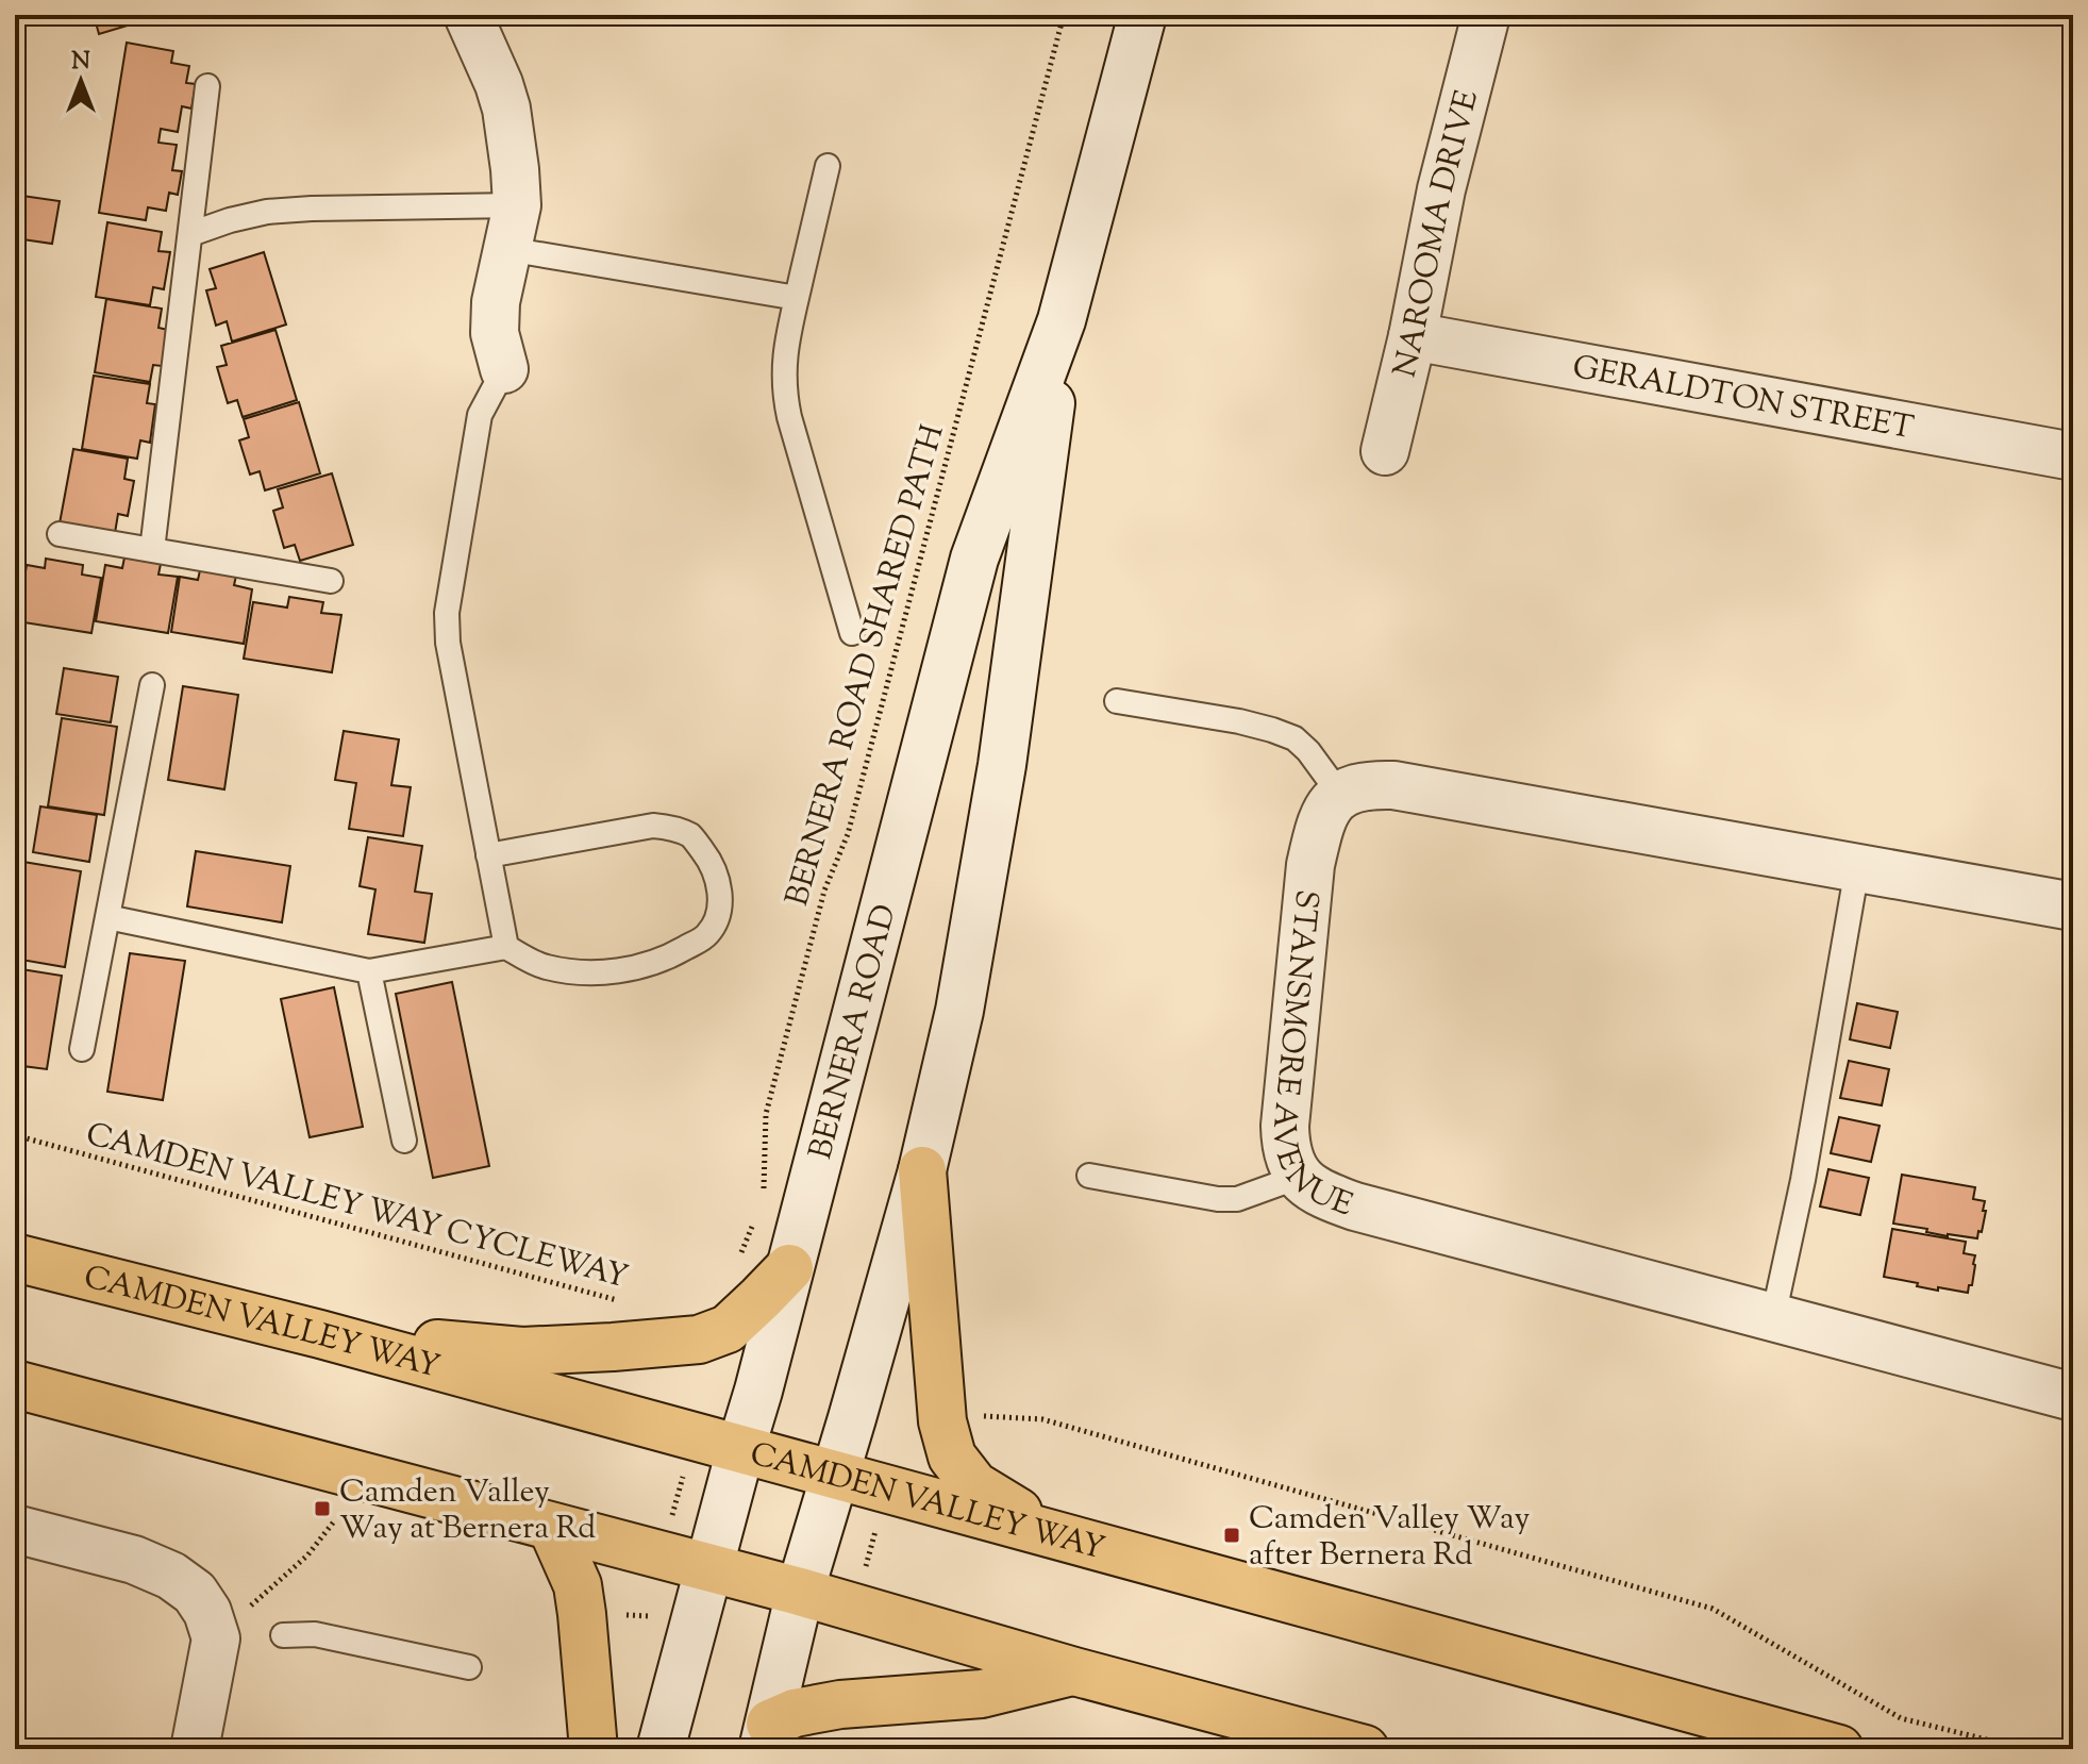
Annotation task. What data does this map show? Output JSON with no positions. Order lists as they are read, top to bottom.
{
  "streets": {
    "main road": ["CAMDEN VALLEY WAY"],
    "street": [
      "NAROOMA DRIVE",
      "GERALDTON STREET",
      "BERNERA ROAD",
      "STANSMORE AVENUE"
    ],
    "path": ["BERNERA ROAD SHARED PATH", "CAMDEN VALLEY WAY CYCLEWAY"]
  },
  "crossings": [
    ["NAROOMA DRIVE", "GERALDTON STREET"],
    ["BERNERA ROAD", "CAMDEN VALLEY WAY"]
  ],
  "places": {
    "transit": ["Camden Valley Way at Bernera Rd", "Camden Valley Way after Bernera Rd"]
  },
  "north": "top"
}
